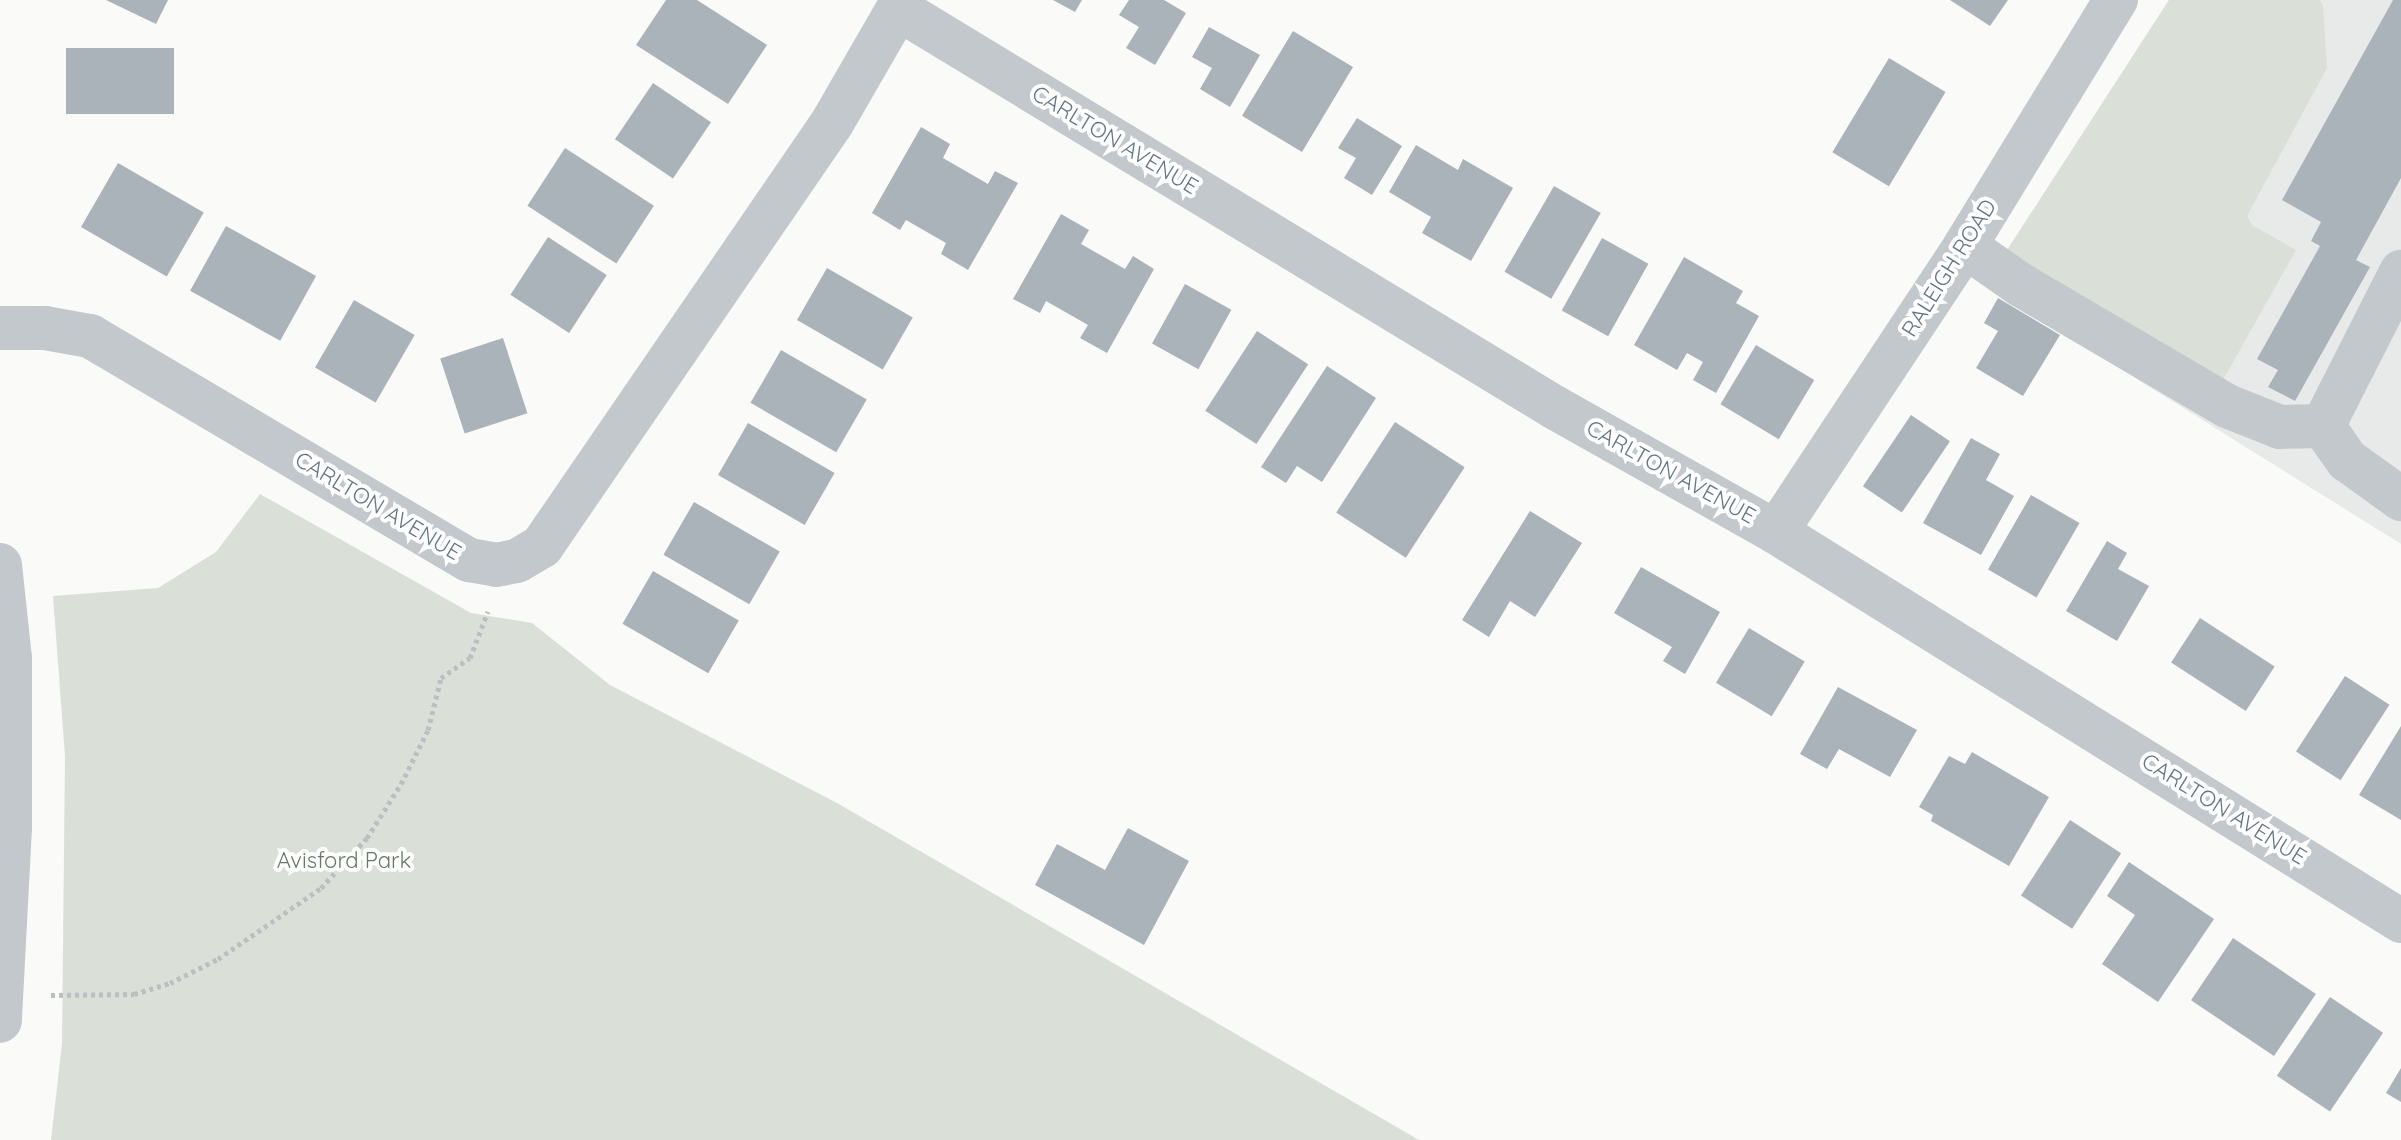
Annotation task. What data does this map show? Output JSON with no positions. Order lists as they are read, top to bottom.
{
  "streets": {
    "street": ["CARLTON AVENUE", "RALEIGH ROAD"]
  },
  "crossings": [
    ["CARLTON AVENUE", "RALEIGH ROAD"]
  ],
  "parks": ["Avisford Park"]
}
